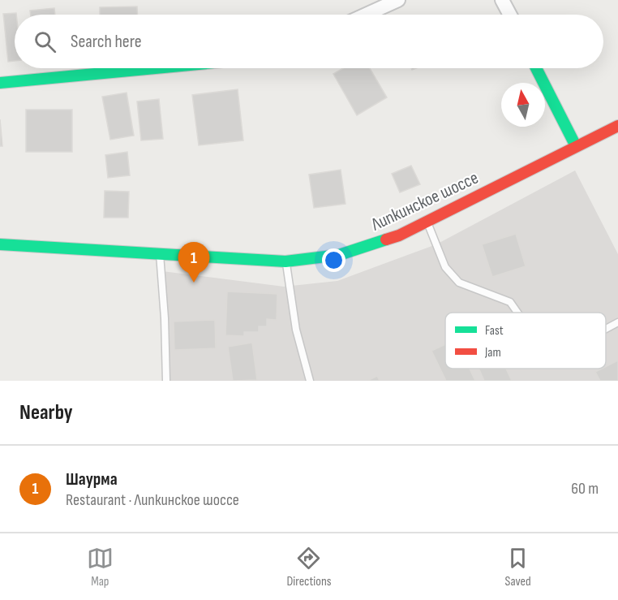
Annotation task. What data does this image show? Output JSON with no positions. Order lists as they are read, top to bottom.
{
  "streets": {
    "street": ["Липкинское шоссе"]
  },
  "legend": ["Fast", "Jam"],
  "north": "top",
  "page": {
    "search": "Search here",
    "pins": "1",
    "heading": "Nearby",
    "list": [
      {
        "mark": "1",
        "name": "Шаурма",
        "note": "Restaurant · Липкинское шоссе",
        "value": "60 m"
      }
    ],
    "nav": ["Map", "Directions", "Saved"]
  }
}
